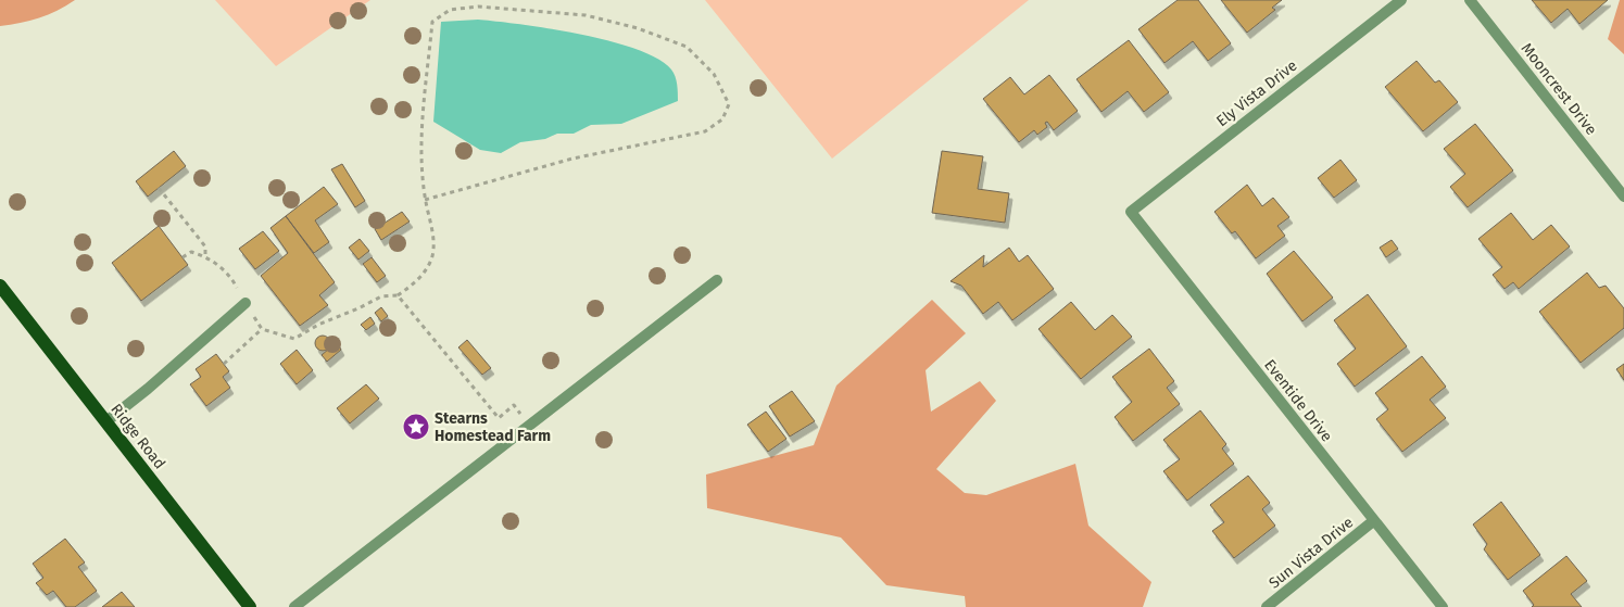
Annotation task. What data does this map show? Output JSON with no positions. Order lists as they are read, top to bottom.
{
  "streets": {
    "main road": ["Ridge Road"],
    "street": [
      "Mooncrest Drive",
      "Ely Vista Drive",
      "Eventide Drive",
      "Sun Vista Drive"
    ]
  },
  "crossings": [
    ["Ely Vista Drive", "Eventide Drive"],
    ["Eventide Drive", "Sun Vista Drive"]
  ],
  "places": {
    "place": ["Stearns Homestead Farm"]
  }
}
